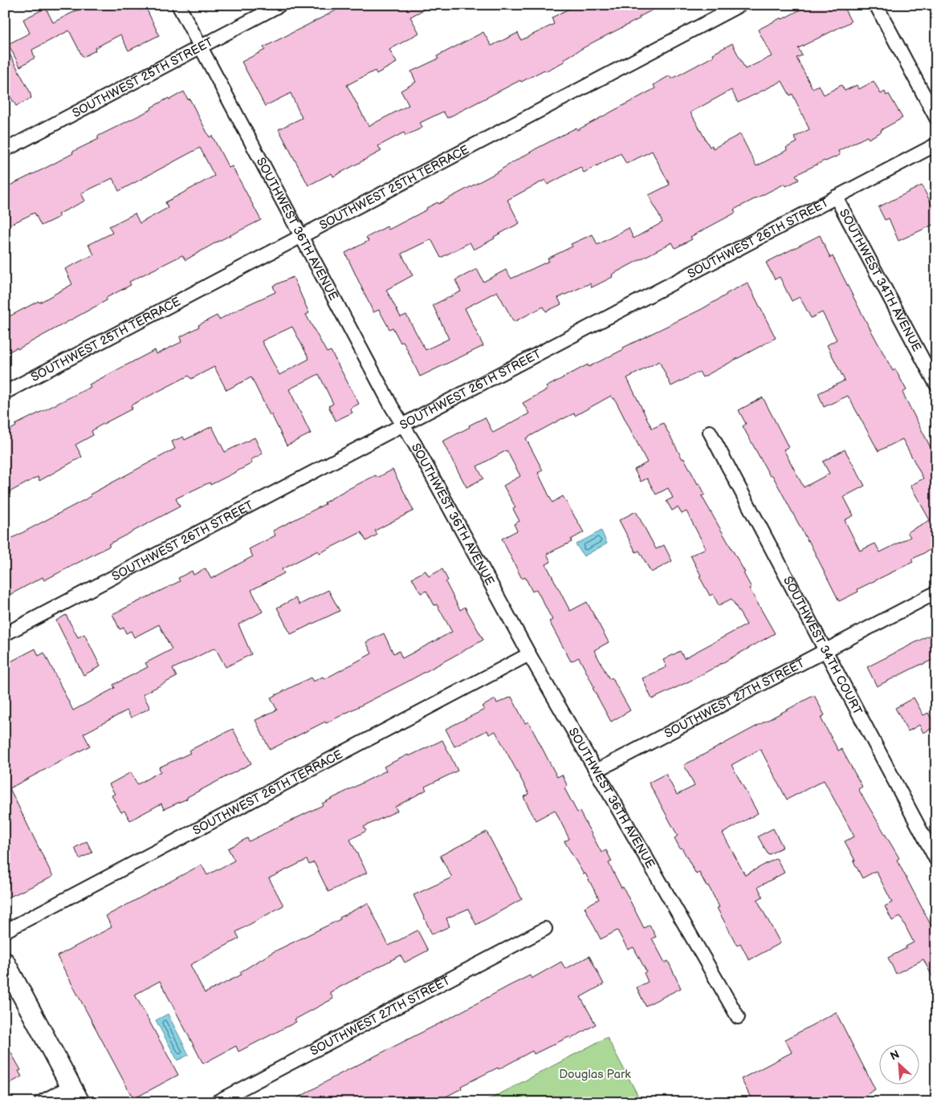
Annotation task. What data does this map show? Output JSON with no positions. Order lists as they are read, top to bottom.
{
  "streets": {
    "street": [
      "SOUTHWEST 25TH STREET",
      "SOUTHWEST 25TH TERRACE",
      "SOUTHWEST 36TH AVENUE",
      "SOUTHWEST 26TH STREET",
      "SOUTHWEST 34TH AVENUE",
      "SOUTHWEST 34TH COURT",
      "SOUTHWEST 27TH STREET",
      "SOUTHWEST 26TH TERRACE"
    ]
  },
  "crossings": [
    ["SOUTHWEST 25TH STREET", "SOUTHWEST 36TH AVENUE"],
    ["SOUTHWEST 25TH TERRACE", "SOUTHWEST 36TH AVENUE"],
    ["SOUTHWEST 36TH AVENUE", "SOUTHWEST 26TH STREET"],
    ["SOUTHWEST 36TH AVENUE", "SOUTHWEST 27TH STREET"],
    ["SOUTHWEST 36TH AVENUE", "SOUTHWEST 26TH TERRACE"],
    ["SOUTHWEST 26TH STREET", "SOUTHWEST 34TH AVENUE"],
    ["SOUTHWEST 34TH COURT", "SOUTHWEST 27TH STREET"]
  ],
  "parks": ["Douglas Park"],
  "north": "top left"
}
